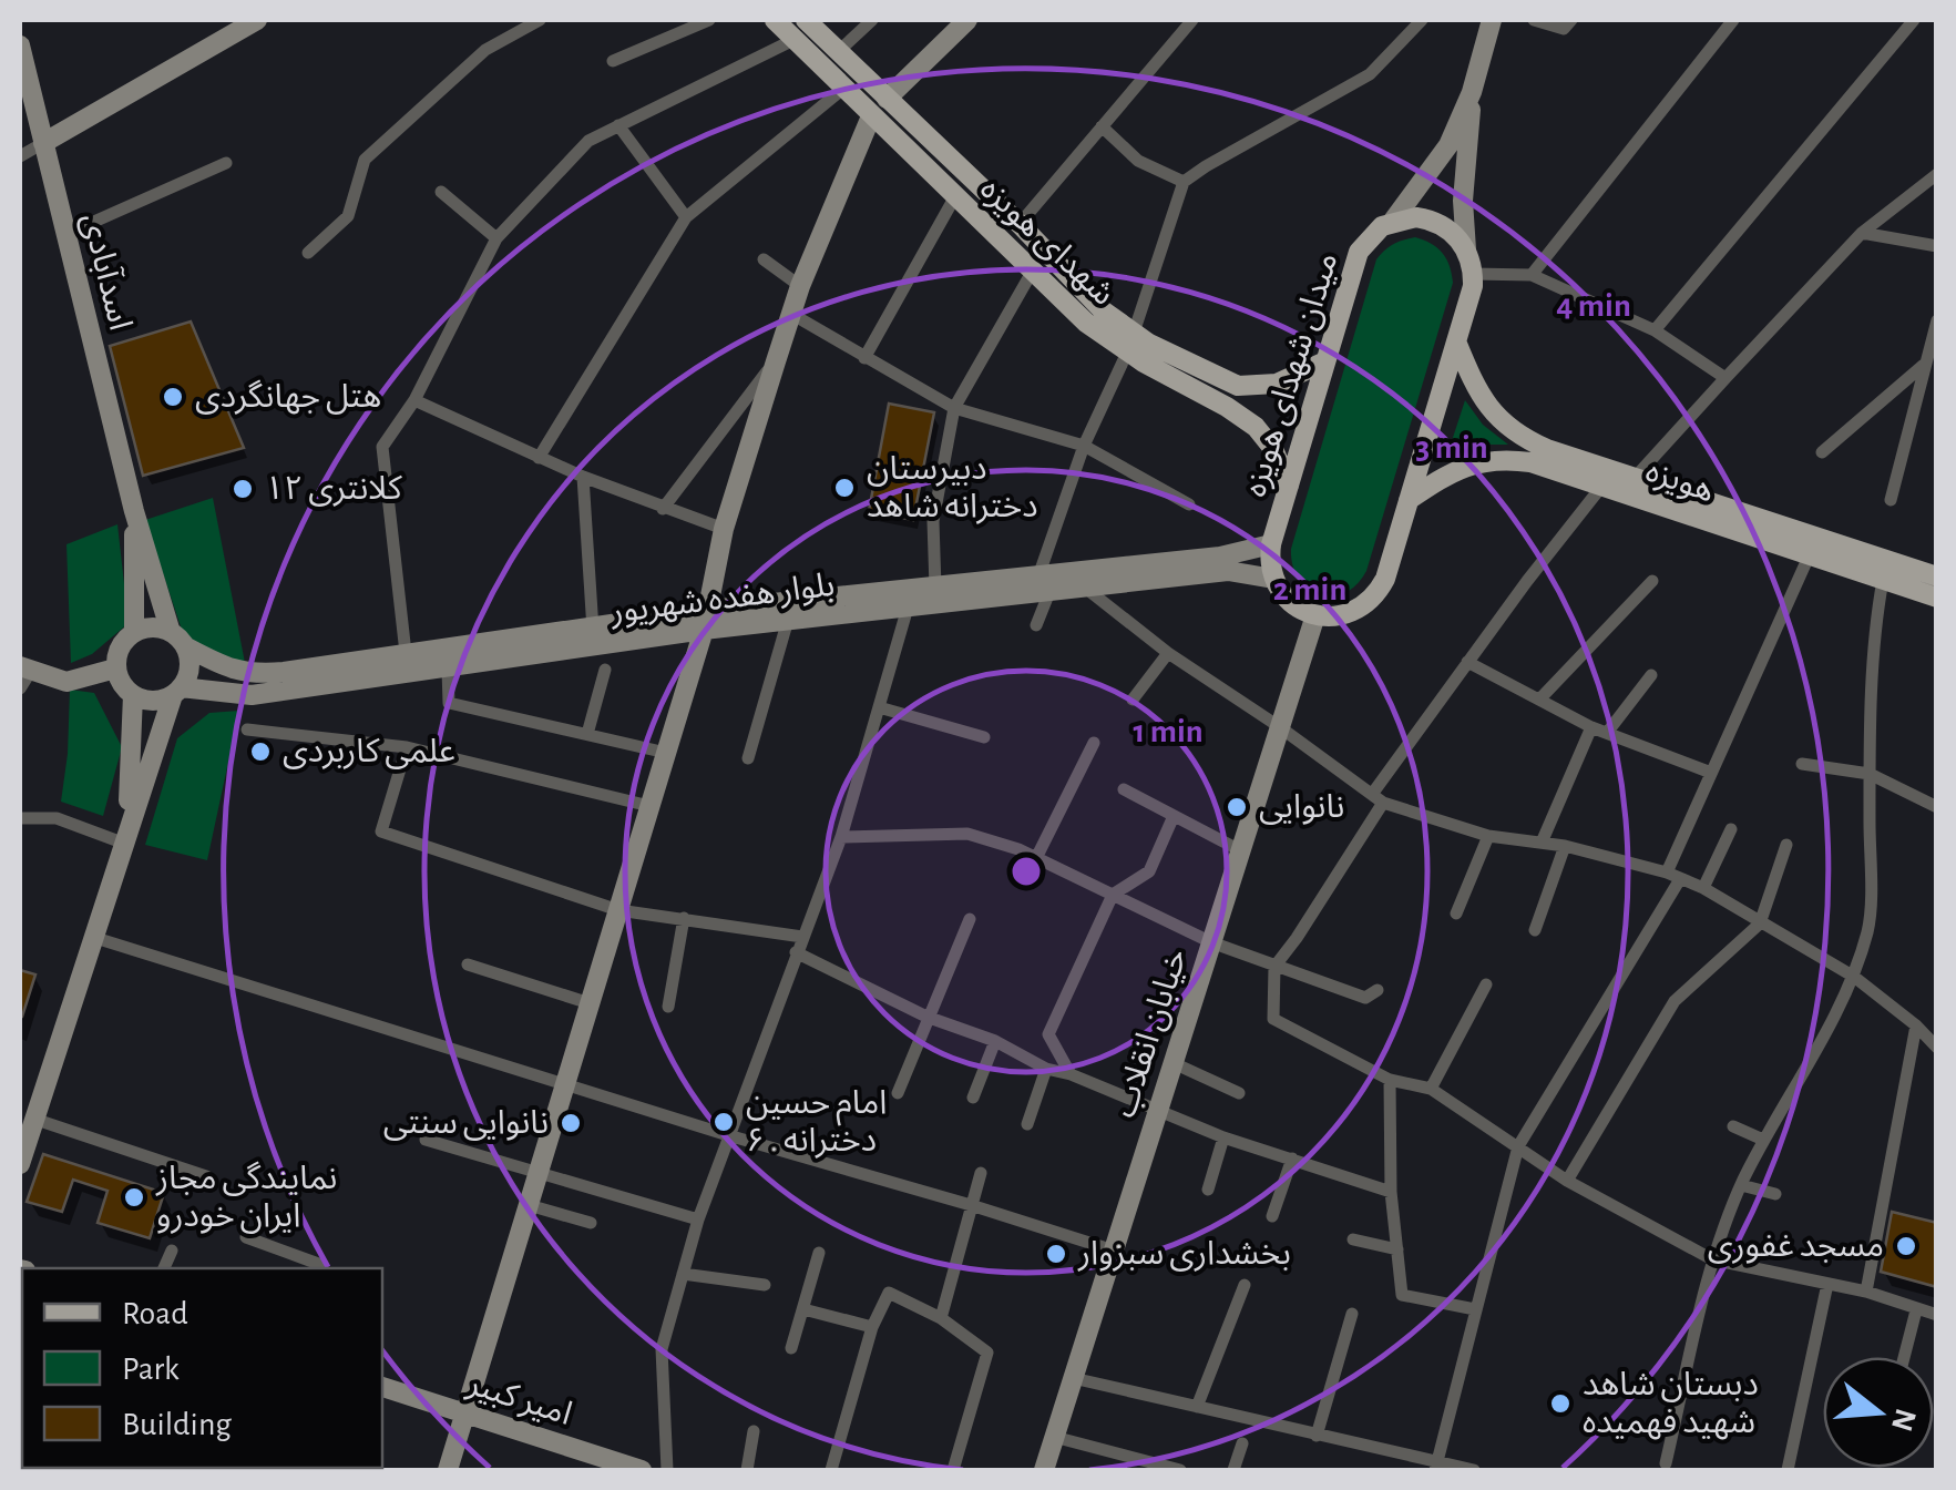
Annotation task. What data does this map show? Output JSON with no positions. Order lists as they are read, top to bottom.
{
  "streets": {
    "main road": [
      "شهدای هویزه",
      "اسدآبادی",
      "میدان شهدای هویزه",
      "هویزه",
      "بلوار هفده شهریور",
      "خیابان انقلاب",
      "امیر کبیر"
    ]
  },
  "crossings": [
    ["شهدای هویزه", "میدان شهدای هویزه"],
    ["اسدآبادی", "بلوار هفده شهریور"],
    ["میدان شهدای هویزه", "بلوار هفده شهریور"]
  ],
  "places": [
    "هتل جهانگردی",
    "دبیرستان دخترانه شاهد",
    "کلانتری ۱۲",
    "علمی کاربردی",
    "نانوایی",
    "امام حسین ۶ . دخترانه",
    "نانوایی سنتی",
    "نمایندگی مجاز ایران خودرو",
    "مسجد غفوری",
    "بخشداری سبزوار",
    "دبستان شاهد شهید فهمیده"
  ],
  "legend": ["Road", "Park", "Building"],
  "north": "right",
  "rings": [
    "4 min",
    "3 min",
    "2 min",
    "1 min"
  ]
}
